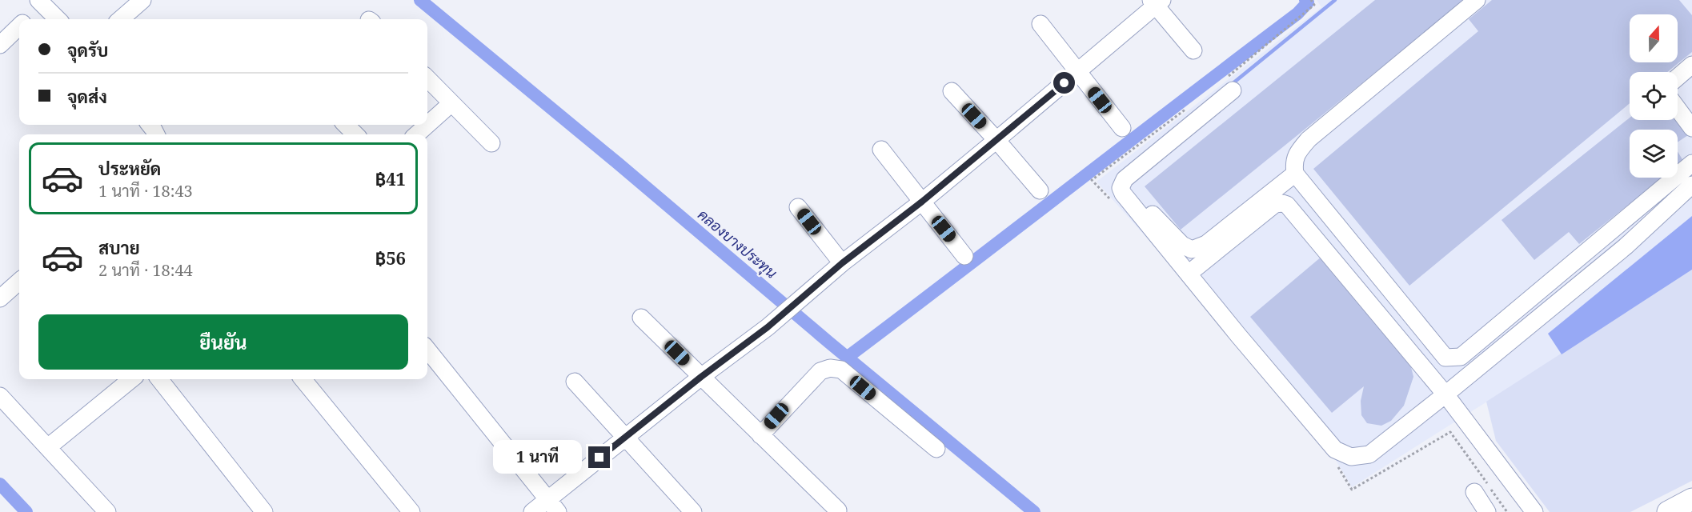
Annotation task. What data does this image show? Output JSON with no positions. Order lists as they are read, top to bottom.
{
  "water": ["คลองบางประทุน"],
  "north": "top",
  "page": {
    "banner": ["จุดรับ", "จุดส่ง"],
    "list": [
      {
        "name": "ประหยัด",
        "note": "1 นาที · 18:43",
        "value": "฿41"
      },
      {
        "name": "สบาย",
        "note": "2 นาที · 18:44",
        "value": "฿56"
      }
    ],
    "buttons": "ยืนยัน",
    "bubble": "1 นาที"
  }
}
